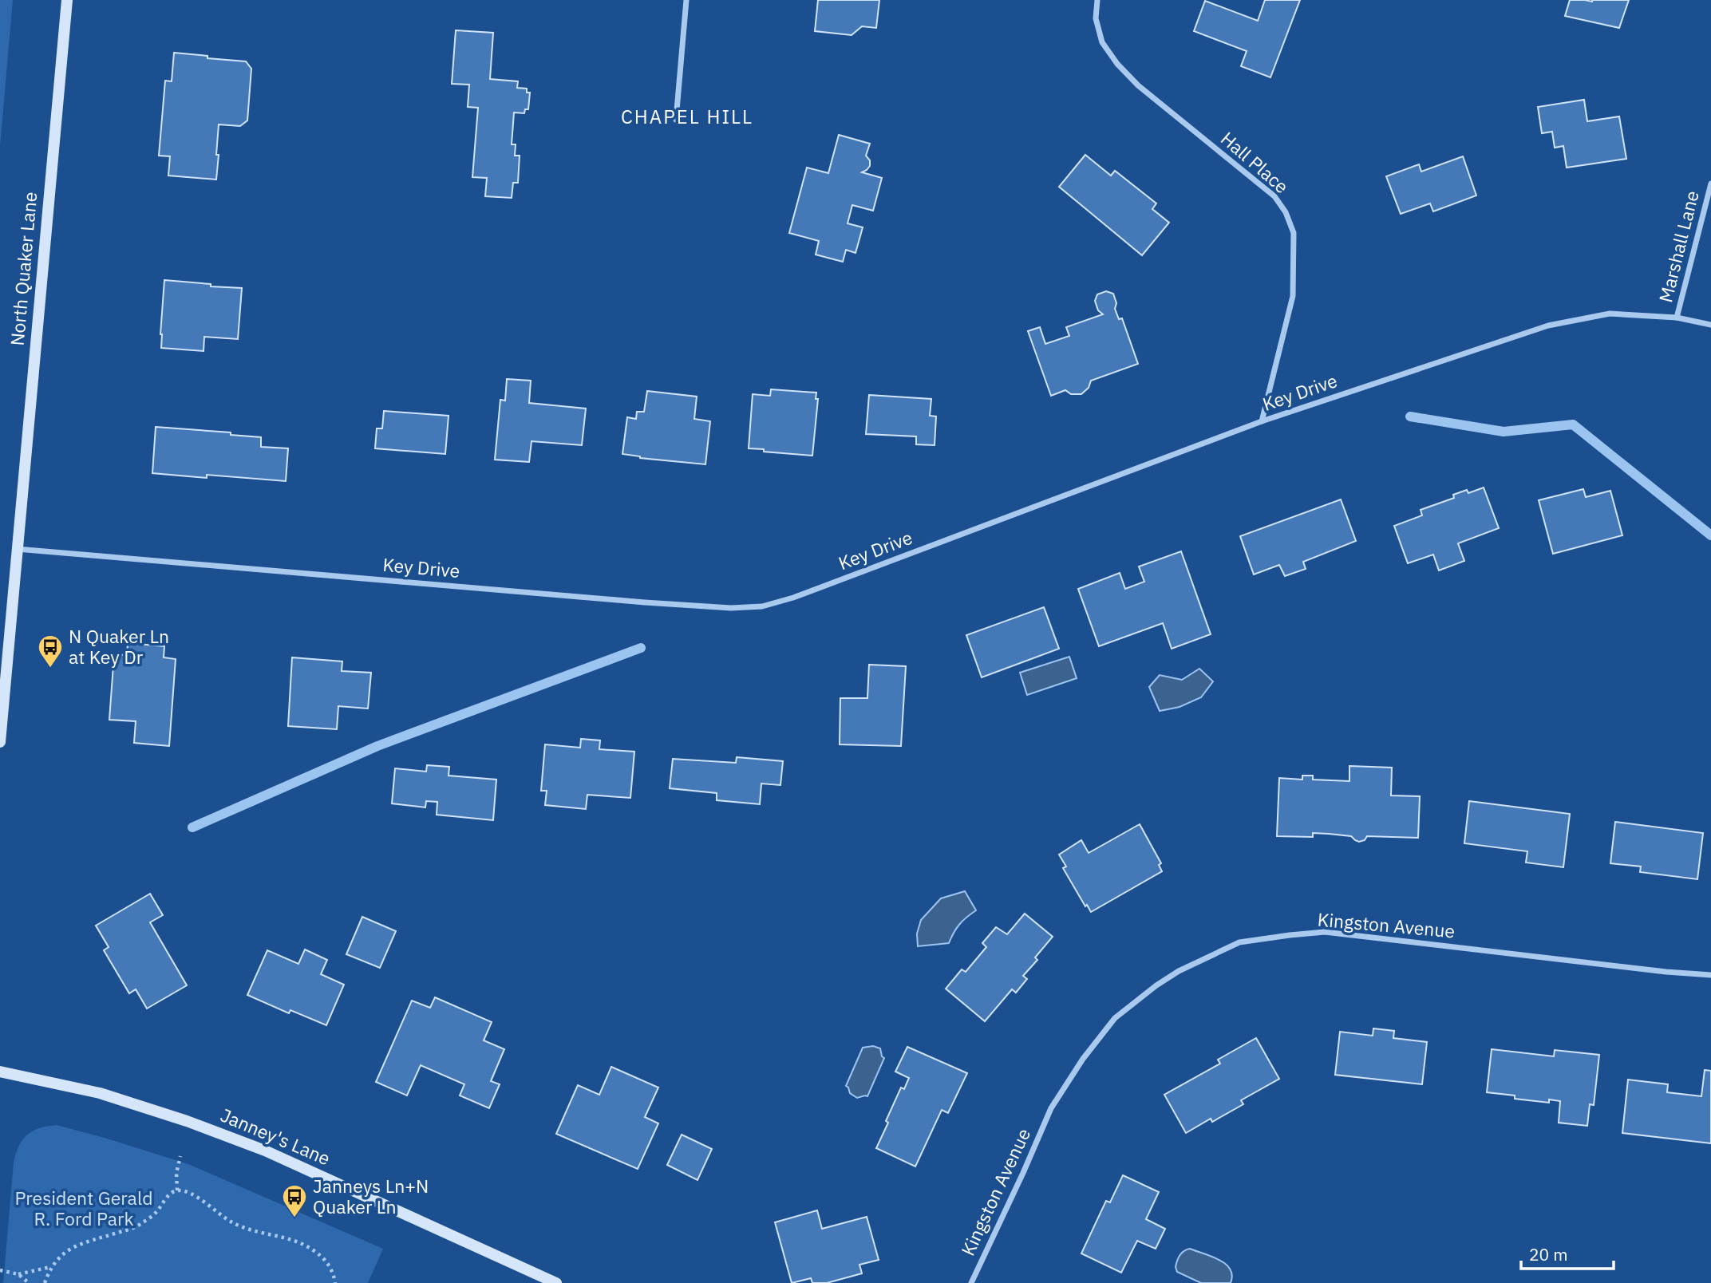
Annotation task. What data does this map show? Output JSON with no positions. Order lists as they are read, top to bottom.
{
  "streets": {
    "main road": ["North Quaker Lane", "Janney's Lane"],
    "street": [
      "Hall Place",
      "Marshall Lane",
      "Key Drive",
      "Kingston Avenue"
    ]
  },
  "crossings": [
    ["Hall Place", "Key Drive"],
    ["Marshall Lane", "Key Drive"],
    ["North Quaker Lane", "Key Drive"]
  ],
  "districts": ["CHAPEL HILL"],
  "parks": ["President Gerald R. Ford Park"],
  "places": {
    "bus stop": ["N Quaker Ln at Key Dr", "Janneys Ln+N Quaker Ln"]
  },
  "scale_bar": "20 m"
}
